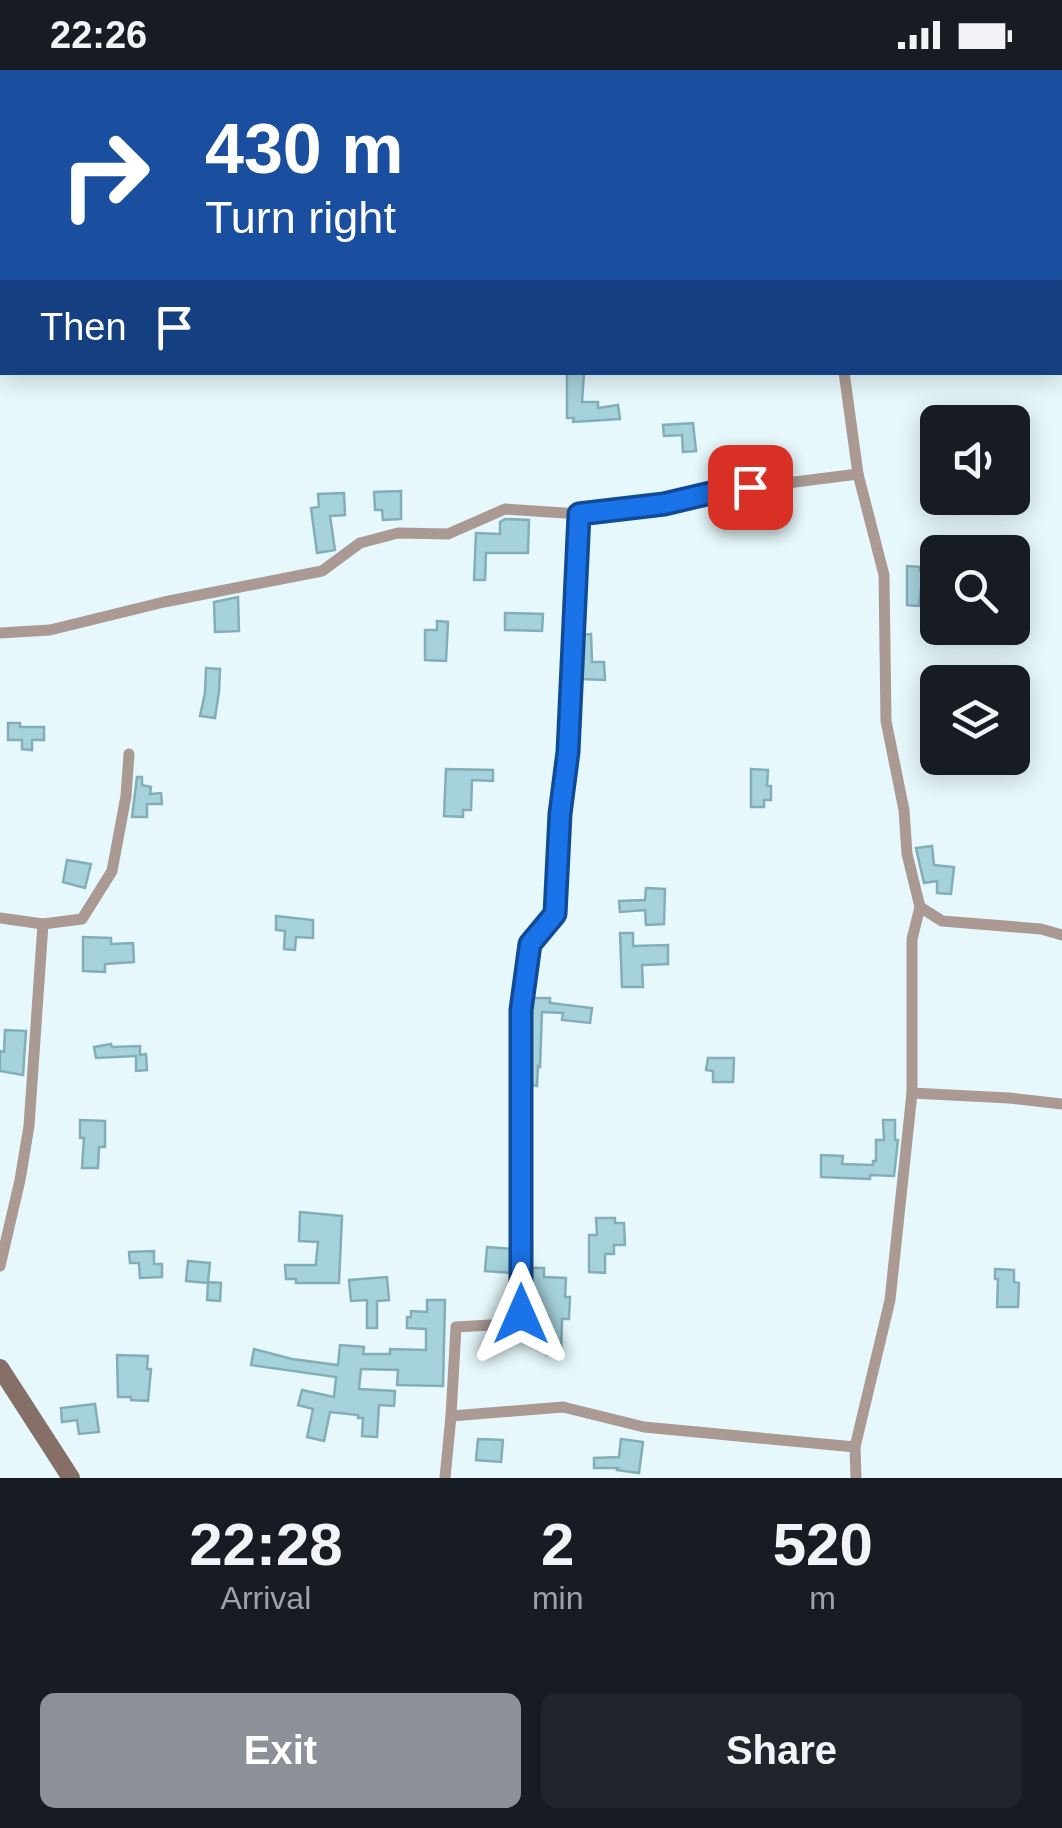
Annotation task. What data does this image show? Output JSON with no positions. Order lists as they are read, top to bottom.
{
  "page": {
    "status": "22:26",
    "turn": ["430 m", "Turn right"],
    "then": "Then",
    "eta": [
      "22:28",
      "Arrival",
      "2",
      "min",
      "520",
      "m"
    ],
    "buttons": ["Exit", "Share"]
  }
}
